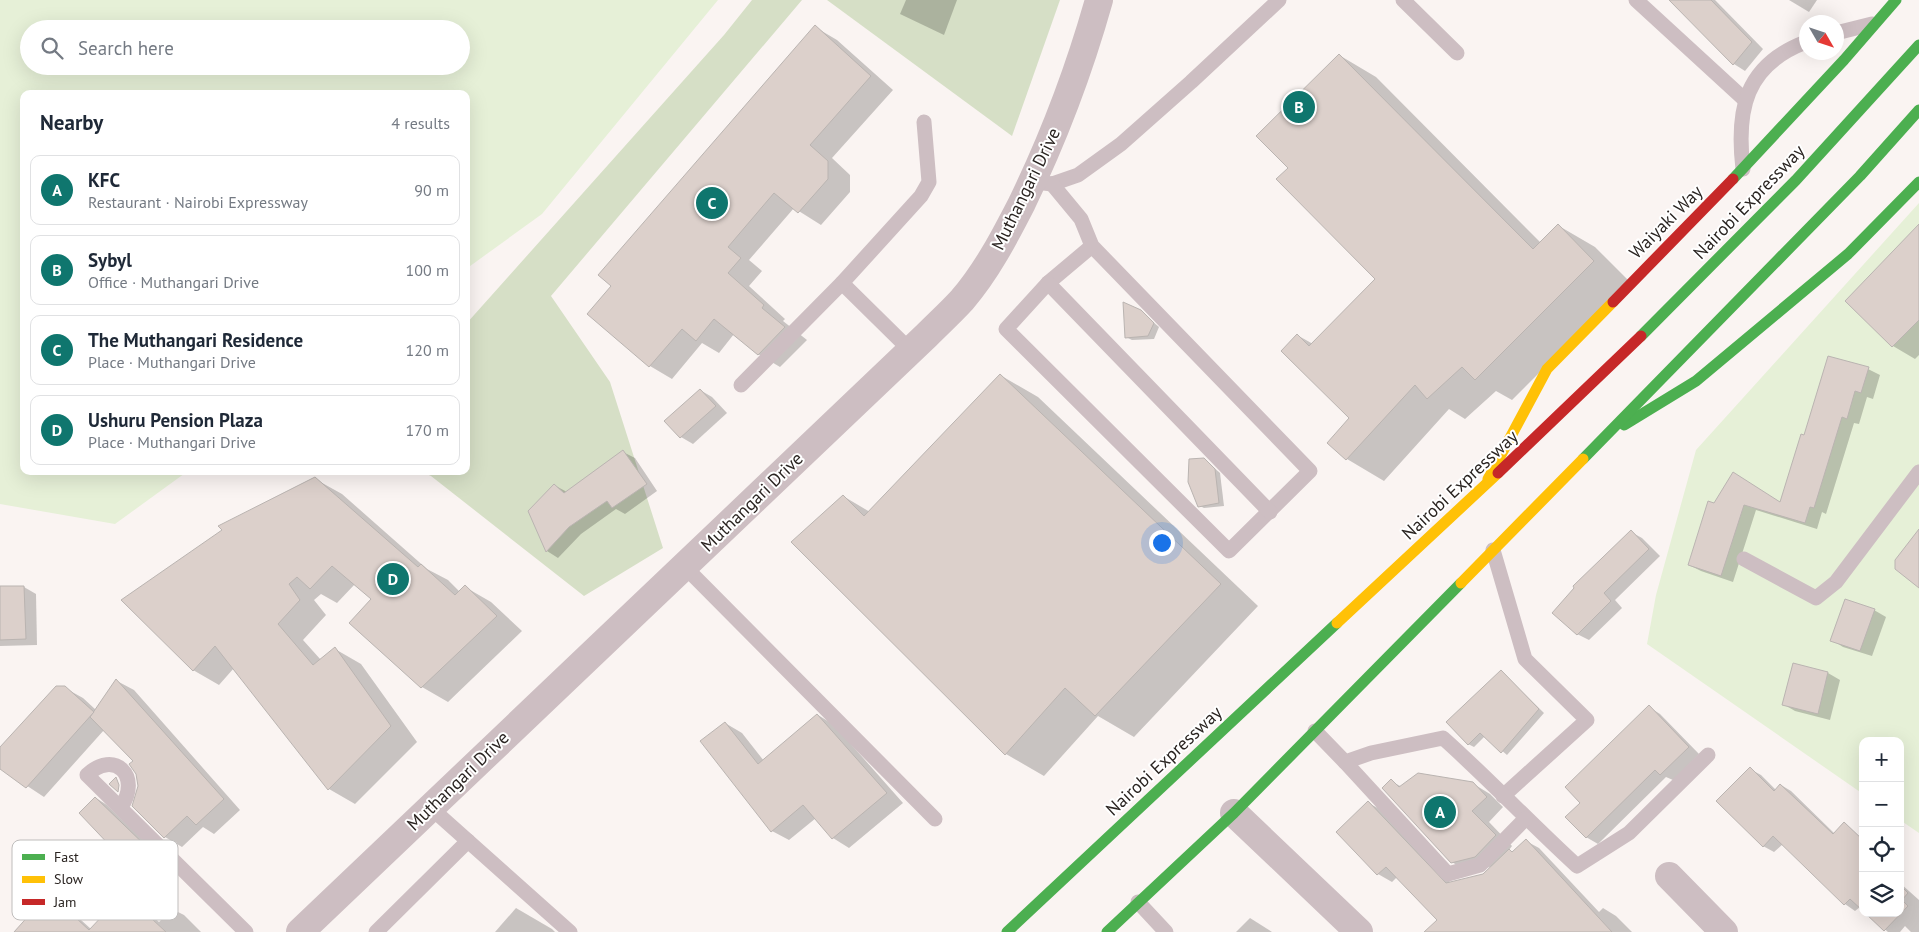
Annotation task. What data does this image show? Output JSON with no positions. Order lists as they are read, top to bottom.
{
  "streets": {
    "main road": ["Nairobi Expressway", "Waiyaki Way"],
    "street": ["Muthangari Drive"]
  },
  "crossings": [
    ["Nairobi Expressway", "Waiyaki Way"]
  ],
  "legend": ["Fast", "Slow", "Jam"],
  "north": "bottom right",
  "page": {
    "search": "Search here",
    "pins": [
      "B",
      "C",
      "D",
      "A"
    ],
    "heading": ["Nearby", "4 results"],
    "list": [
      {
        "mark": "A",
        "name": "KFC",
        "note": "Restaurant · Nairobi Expressway",
        "value": "90 m"
      },
      {
        "mark": "B",
        "name": "Sybyl",
        "note": "Office · Muthangari Drive",
        "value": "100 m"
      },
      {
        "mark": "C",
        "name": "The Muthangari Residence",
        "note": "Place · Muthangari Drive",
        "value": "120 m"
      },
      {
        "mark": "D",
        "name": "Ushuru Pension Plaza",
        "note": "Place · Muthangari Drive",
        "value": "170 m"
      }
    ],
    "map_buttons": ["+", "−"]
  }
}
